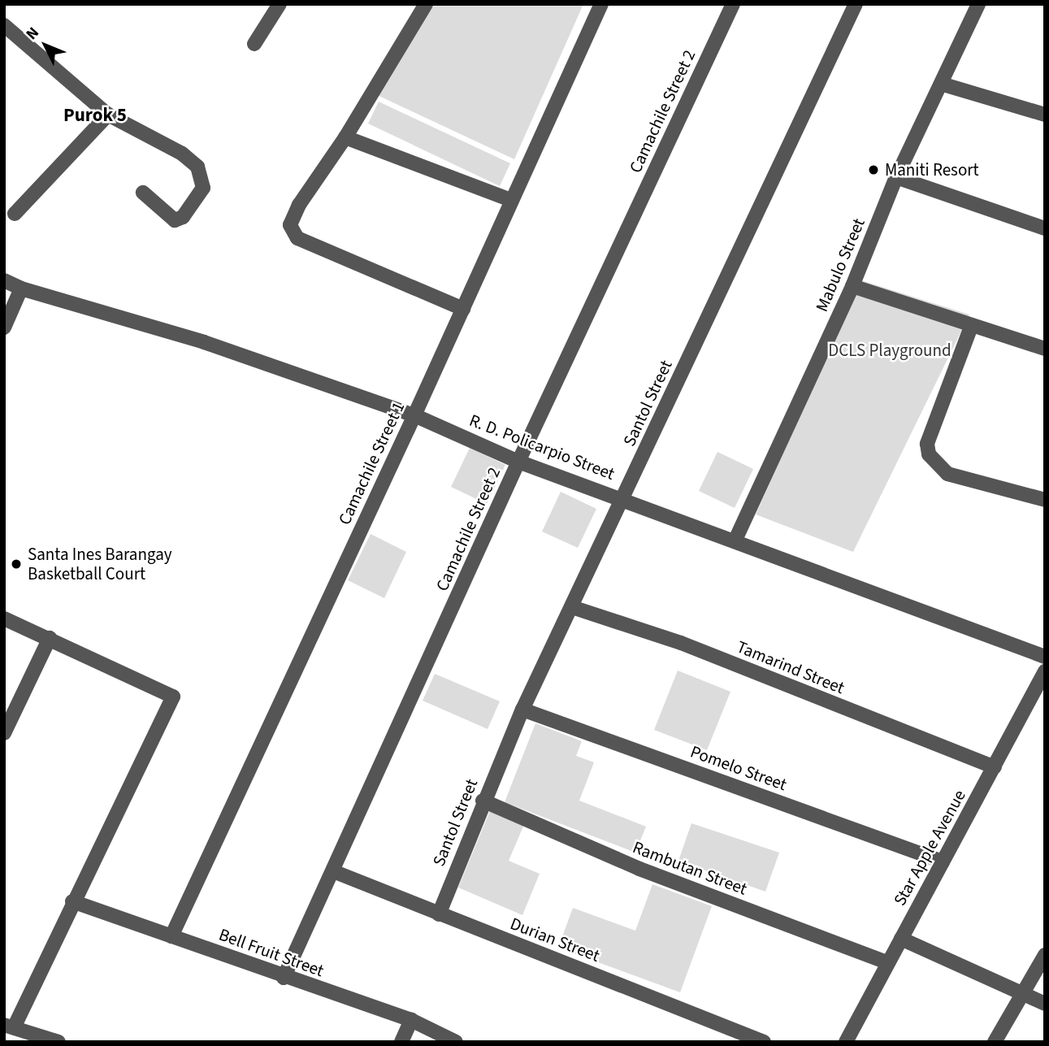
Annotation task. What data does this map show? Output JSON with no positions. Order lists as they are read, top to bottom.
{
  "streets": {
    "street": [
      "Camachile Street 2",
      "Mabulo Street",
      "Santol Street",
      "R. D. Policarpio Street",
      "Camachile Street 1",
      "Tamarind Street",
      "Pomelo Street",
      "Star Apple Avenue",
      "Rambutan Street",
      "Durian Street",
      "Bell Fruit Street"
    ]
  },
  "crossings": [
    ["Camachile Street 2", "R. D. Policarpio Street"],
    ["Camachile Street 2", "Durian Street"],
    ["Camachile Street 2", "Bell Fruit Street"],
    ["Mabulo Street", "R. D. Policarpio Street"],
    ["Santol Street", "R. D. Policarpio Street"],
    ["Santol Street", "Tamarind Street"],
    ["Santol Street", "Pomelo Street"],
    ["Santol Street", "Rambutan Street"],
    ["Santol Street", "Durian Street"],
    ["R. D. Policarpio Street", "Camachile Street 1"],
    ["Camachile Street 1", "Bell Fruit Street"],
    ["Tamarind Street", "Star Apple Avenue"],
    ["Pomelo Street", "Star Apple Avenue"],
    ["Star Apple Avenue", "Rambutan Street"]
  ],
  "districts": ["Purok 5"],
  "parks": ["DCLS Playground"],
  "places": ["Maniti Resort", "Santa Ines Barangay Basketball Court"],
  "north": "top left"
}
